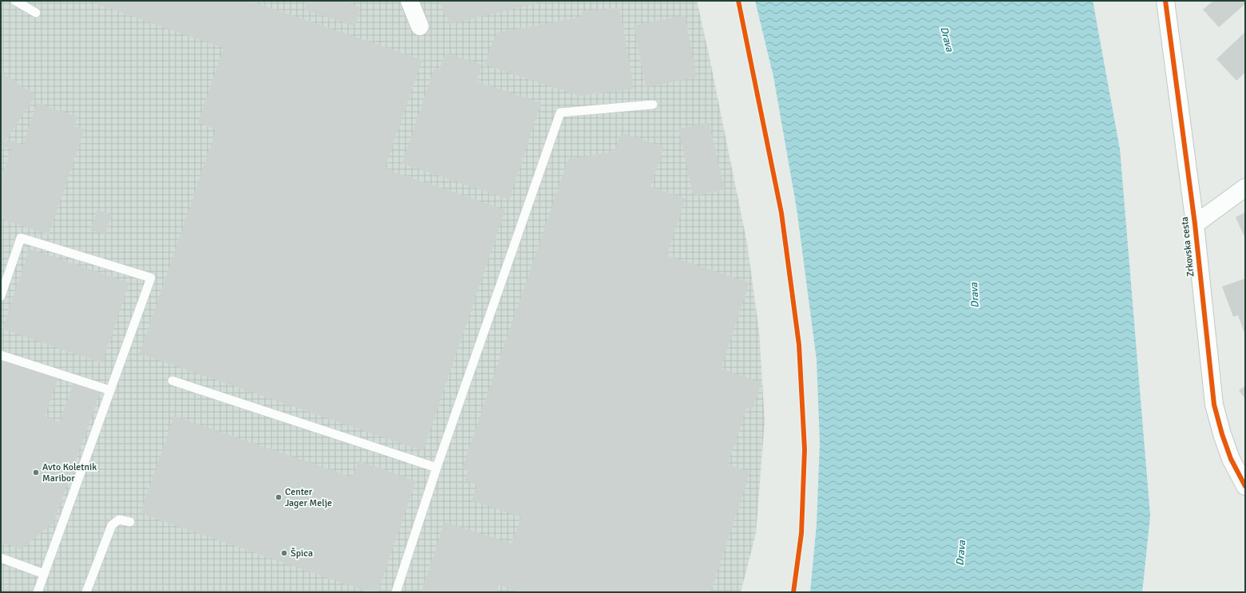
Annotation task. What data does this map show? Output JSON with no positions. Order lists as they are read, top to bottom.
{
  "streets": {
    "street": ["Zrkovska cesta"]
  },
  "water": ["Drava"],
  "places": ["Avto Koletnik Maribor", "Center Jager Melje", "Špica"]
}
